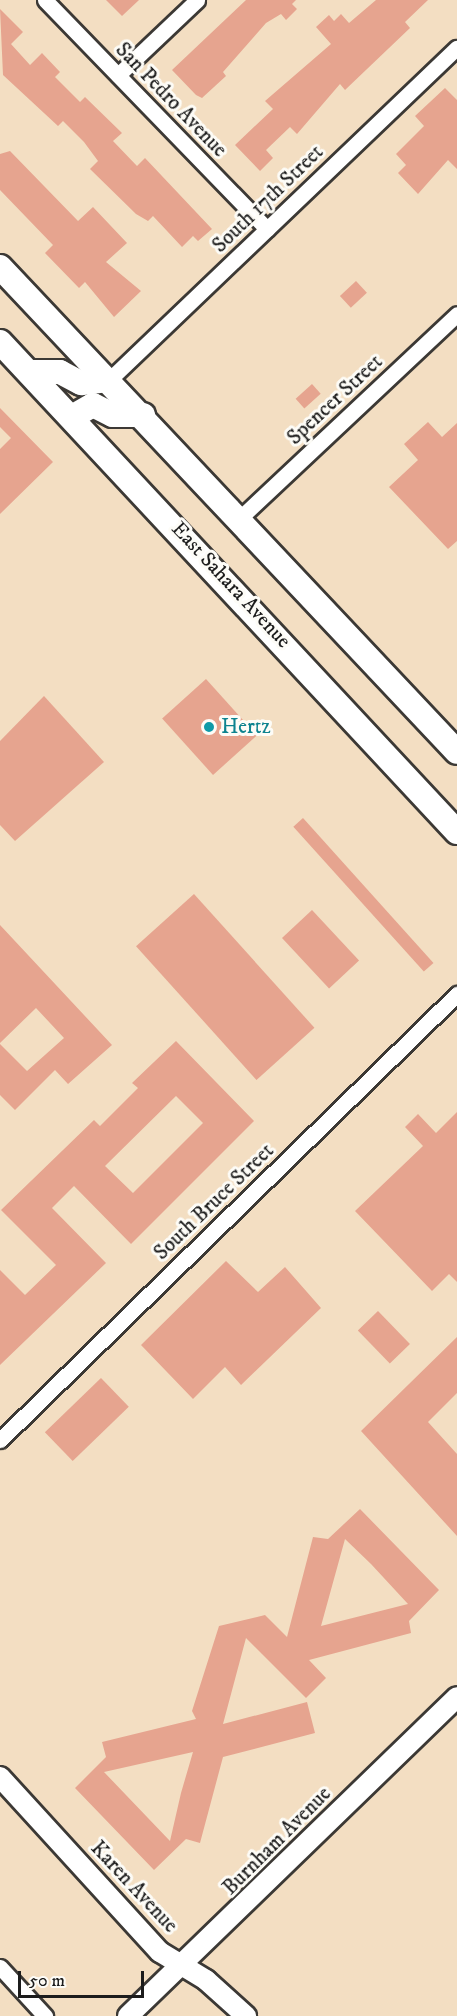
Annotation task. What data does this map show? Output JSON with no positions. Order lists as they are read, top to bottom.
{
  "streets": {
    "main road": ["East Sahara Avenue"],
    "street": [
      "San Pedro Avenue",
      "South 17th Street",
      "Spencer Street",
      "South Bruce Street",
      "Burnham Avenue",
      "Karen Avenue"
    ]
  },
  "crossings": [
    ["San Pedro Avenue", "South 17th Street"],
    ["Burnham Avenue", "Karen Avenue"]
  ],
  "places": ["Hertz"],
  "scale_bar": "50 m"
}
